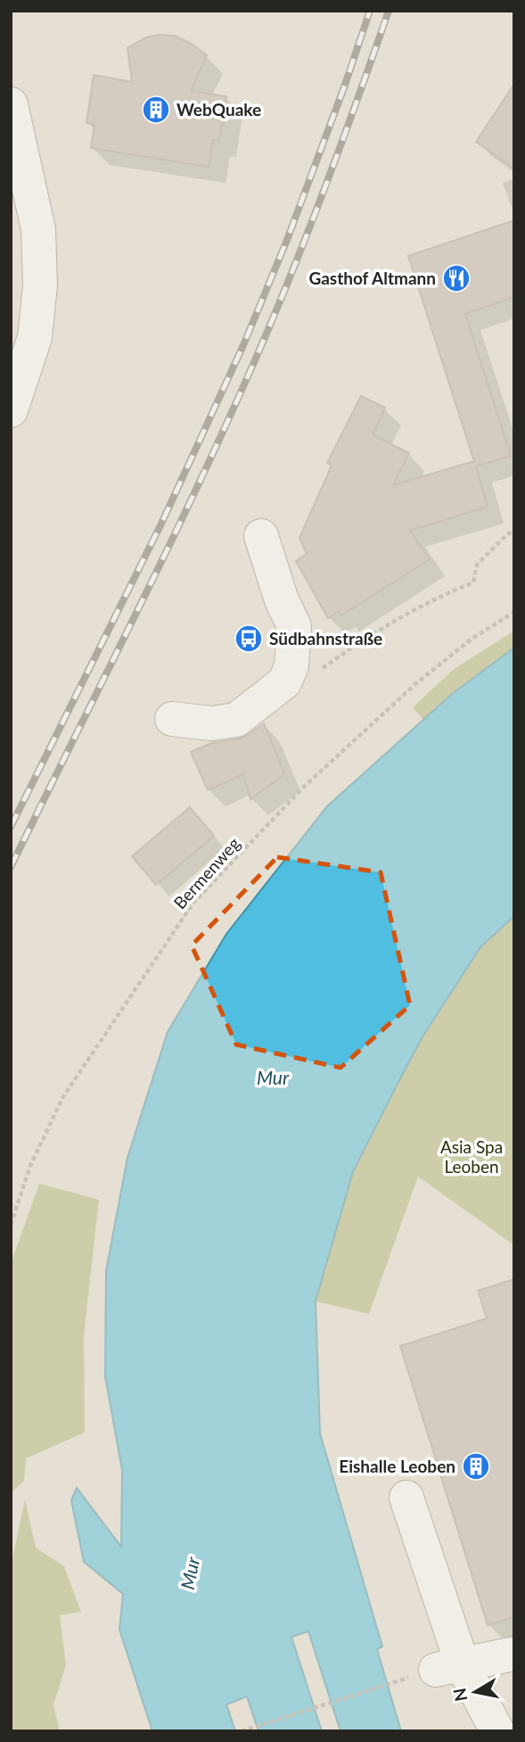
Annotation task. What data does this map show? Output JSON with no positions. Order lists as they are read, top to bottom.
{
  "streets": {
    "path": ["Bermenweg"]
  },
  "water": ["Mur"],
  "parks": ["Asia Spa Leoben"],
  "places": {
    "building": ["WebQuake", "Eishalle Leoben"],
    "restaurant": ["Gasthof Altmann"],
    "bus stop": ["Südbahnstraße"]
  },
  "north": "left"
}
